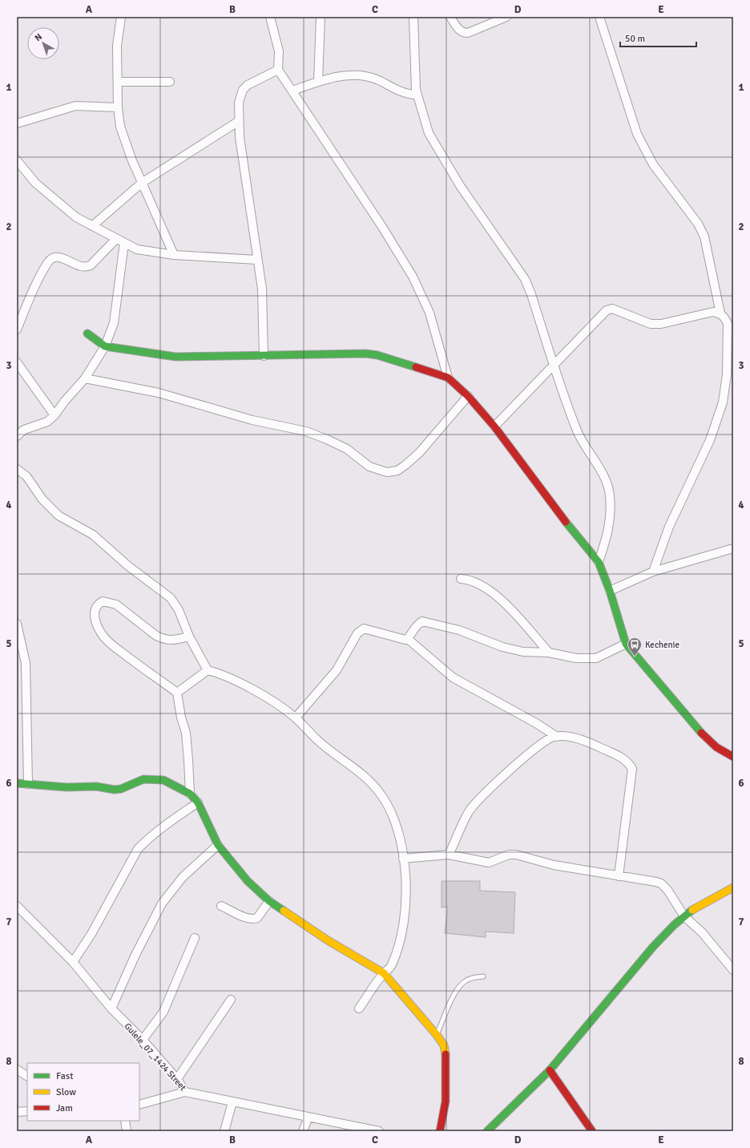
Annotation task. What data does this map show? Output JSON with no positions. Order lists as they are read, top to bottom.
{
  "streets": {
    "street": ["Gulele_07_1424 Street"]
  },
  "places": {
    "bus stop": ["Kechenie"]
  },
  "legend": ["Fast", "Slow", "Jam"],
  "scale_bar": "50 m",
  "north": "top left",
  "grid": {
    "columns": [
      "A",
      "B",
      "C",
      "D",
      "E"
    ],
    "rows": [
      "1",
      "2",
      "3",
      "4",
      "5",
      "6",
      "7",
      "8"
    ]
  }
}
